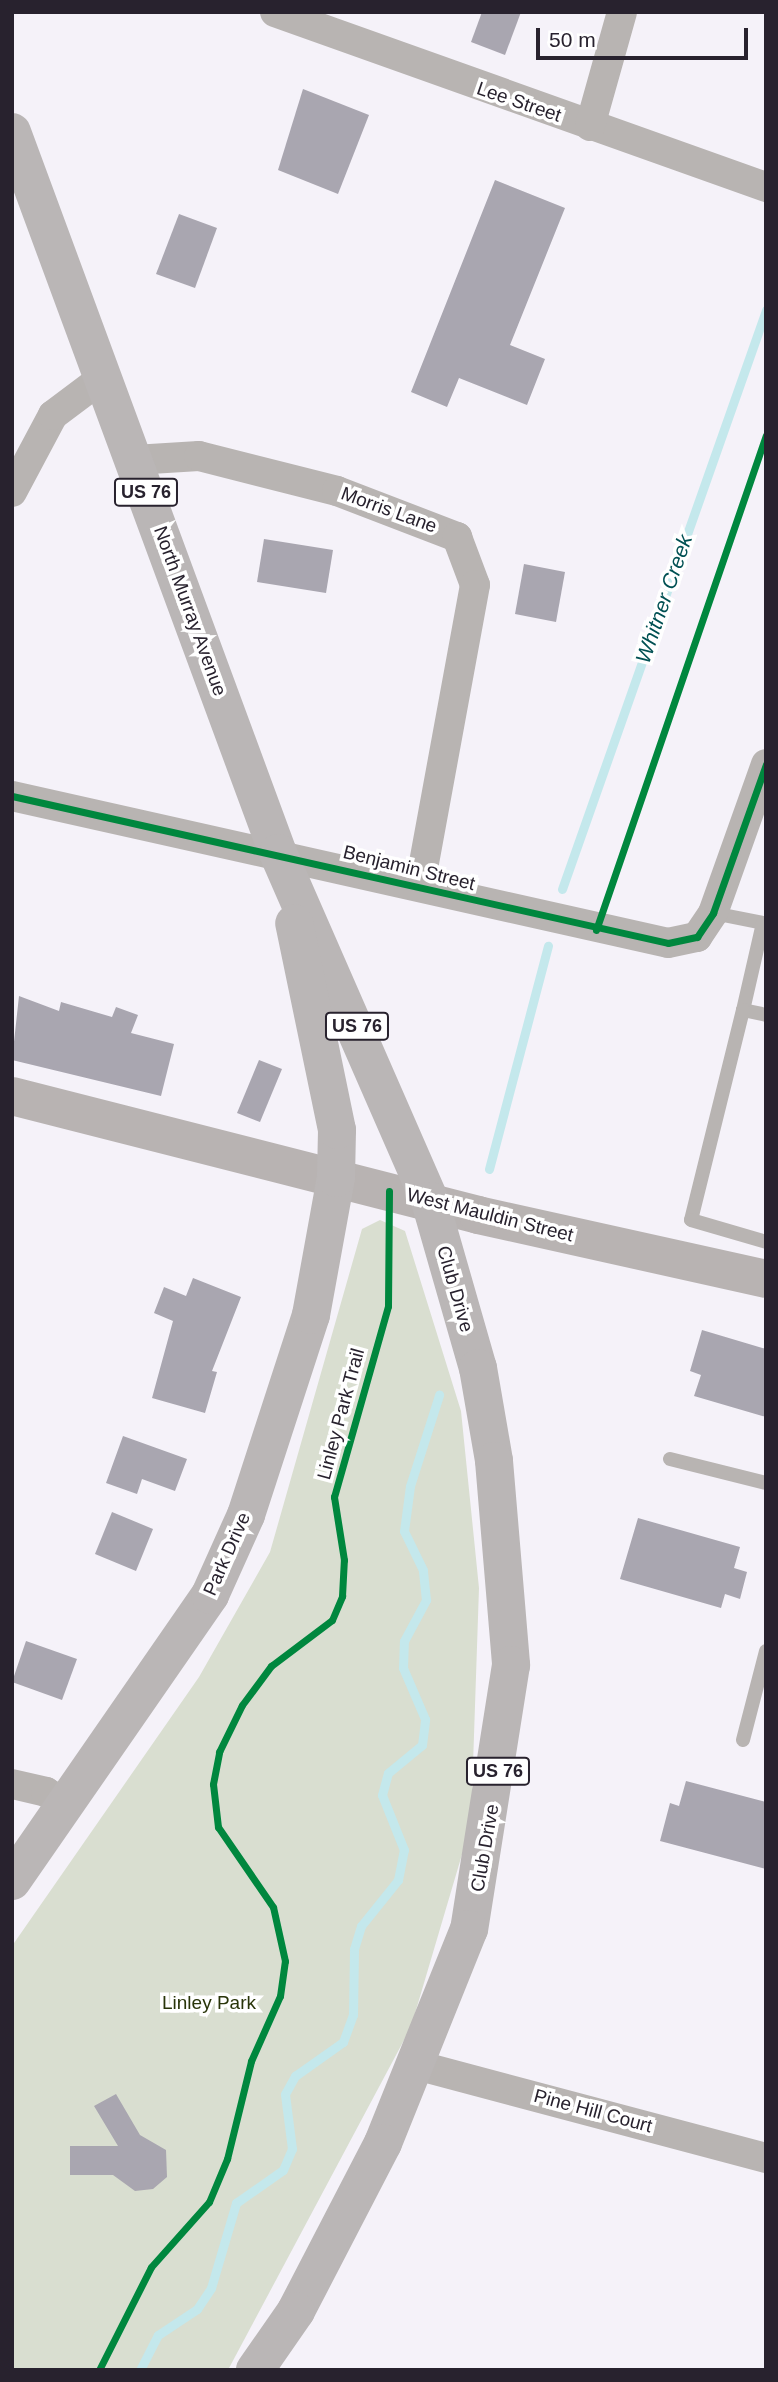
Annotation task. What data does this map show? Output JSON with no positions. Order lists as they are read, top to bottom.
{
  "streets": {
    "main road": [
      "US 76",
      "North Murray Avenue",
      "Club Drive",
      "Park Drive"
    ],
    "street": [
      "Lee Street",
      "Morris Lane",
      "Benjamin Street",
      "West Mauldin Street",
      "Pine Hill Court"
    ],
    "cycle path": ["Linley Park Trail"]
  },
  "crossings": [
    ["Morris Lane", "North Murray Avenue"],
    ["Morris Lane", "Benjamin Street"],
    ["North Murray Avenue", "Benjamin Street"],
    ["North Murray Avenue", "West Mauldin Street"],
    ["North Murray Avenue", "Club Drive"],
    ["North Murray Avenue", "Park Drive"],
    ["West Mauldin Street", "Club Drive"],
    ["West Mauldin Street", "Park Drive"],
    ["Club Drive", "Pine Hill Court"]
  ],
  "water": ["Whitner Creek"],
  "parks": ["Linley Park"],
  "scale_bar": "50 m"
}
